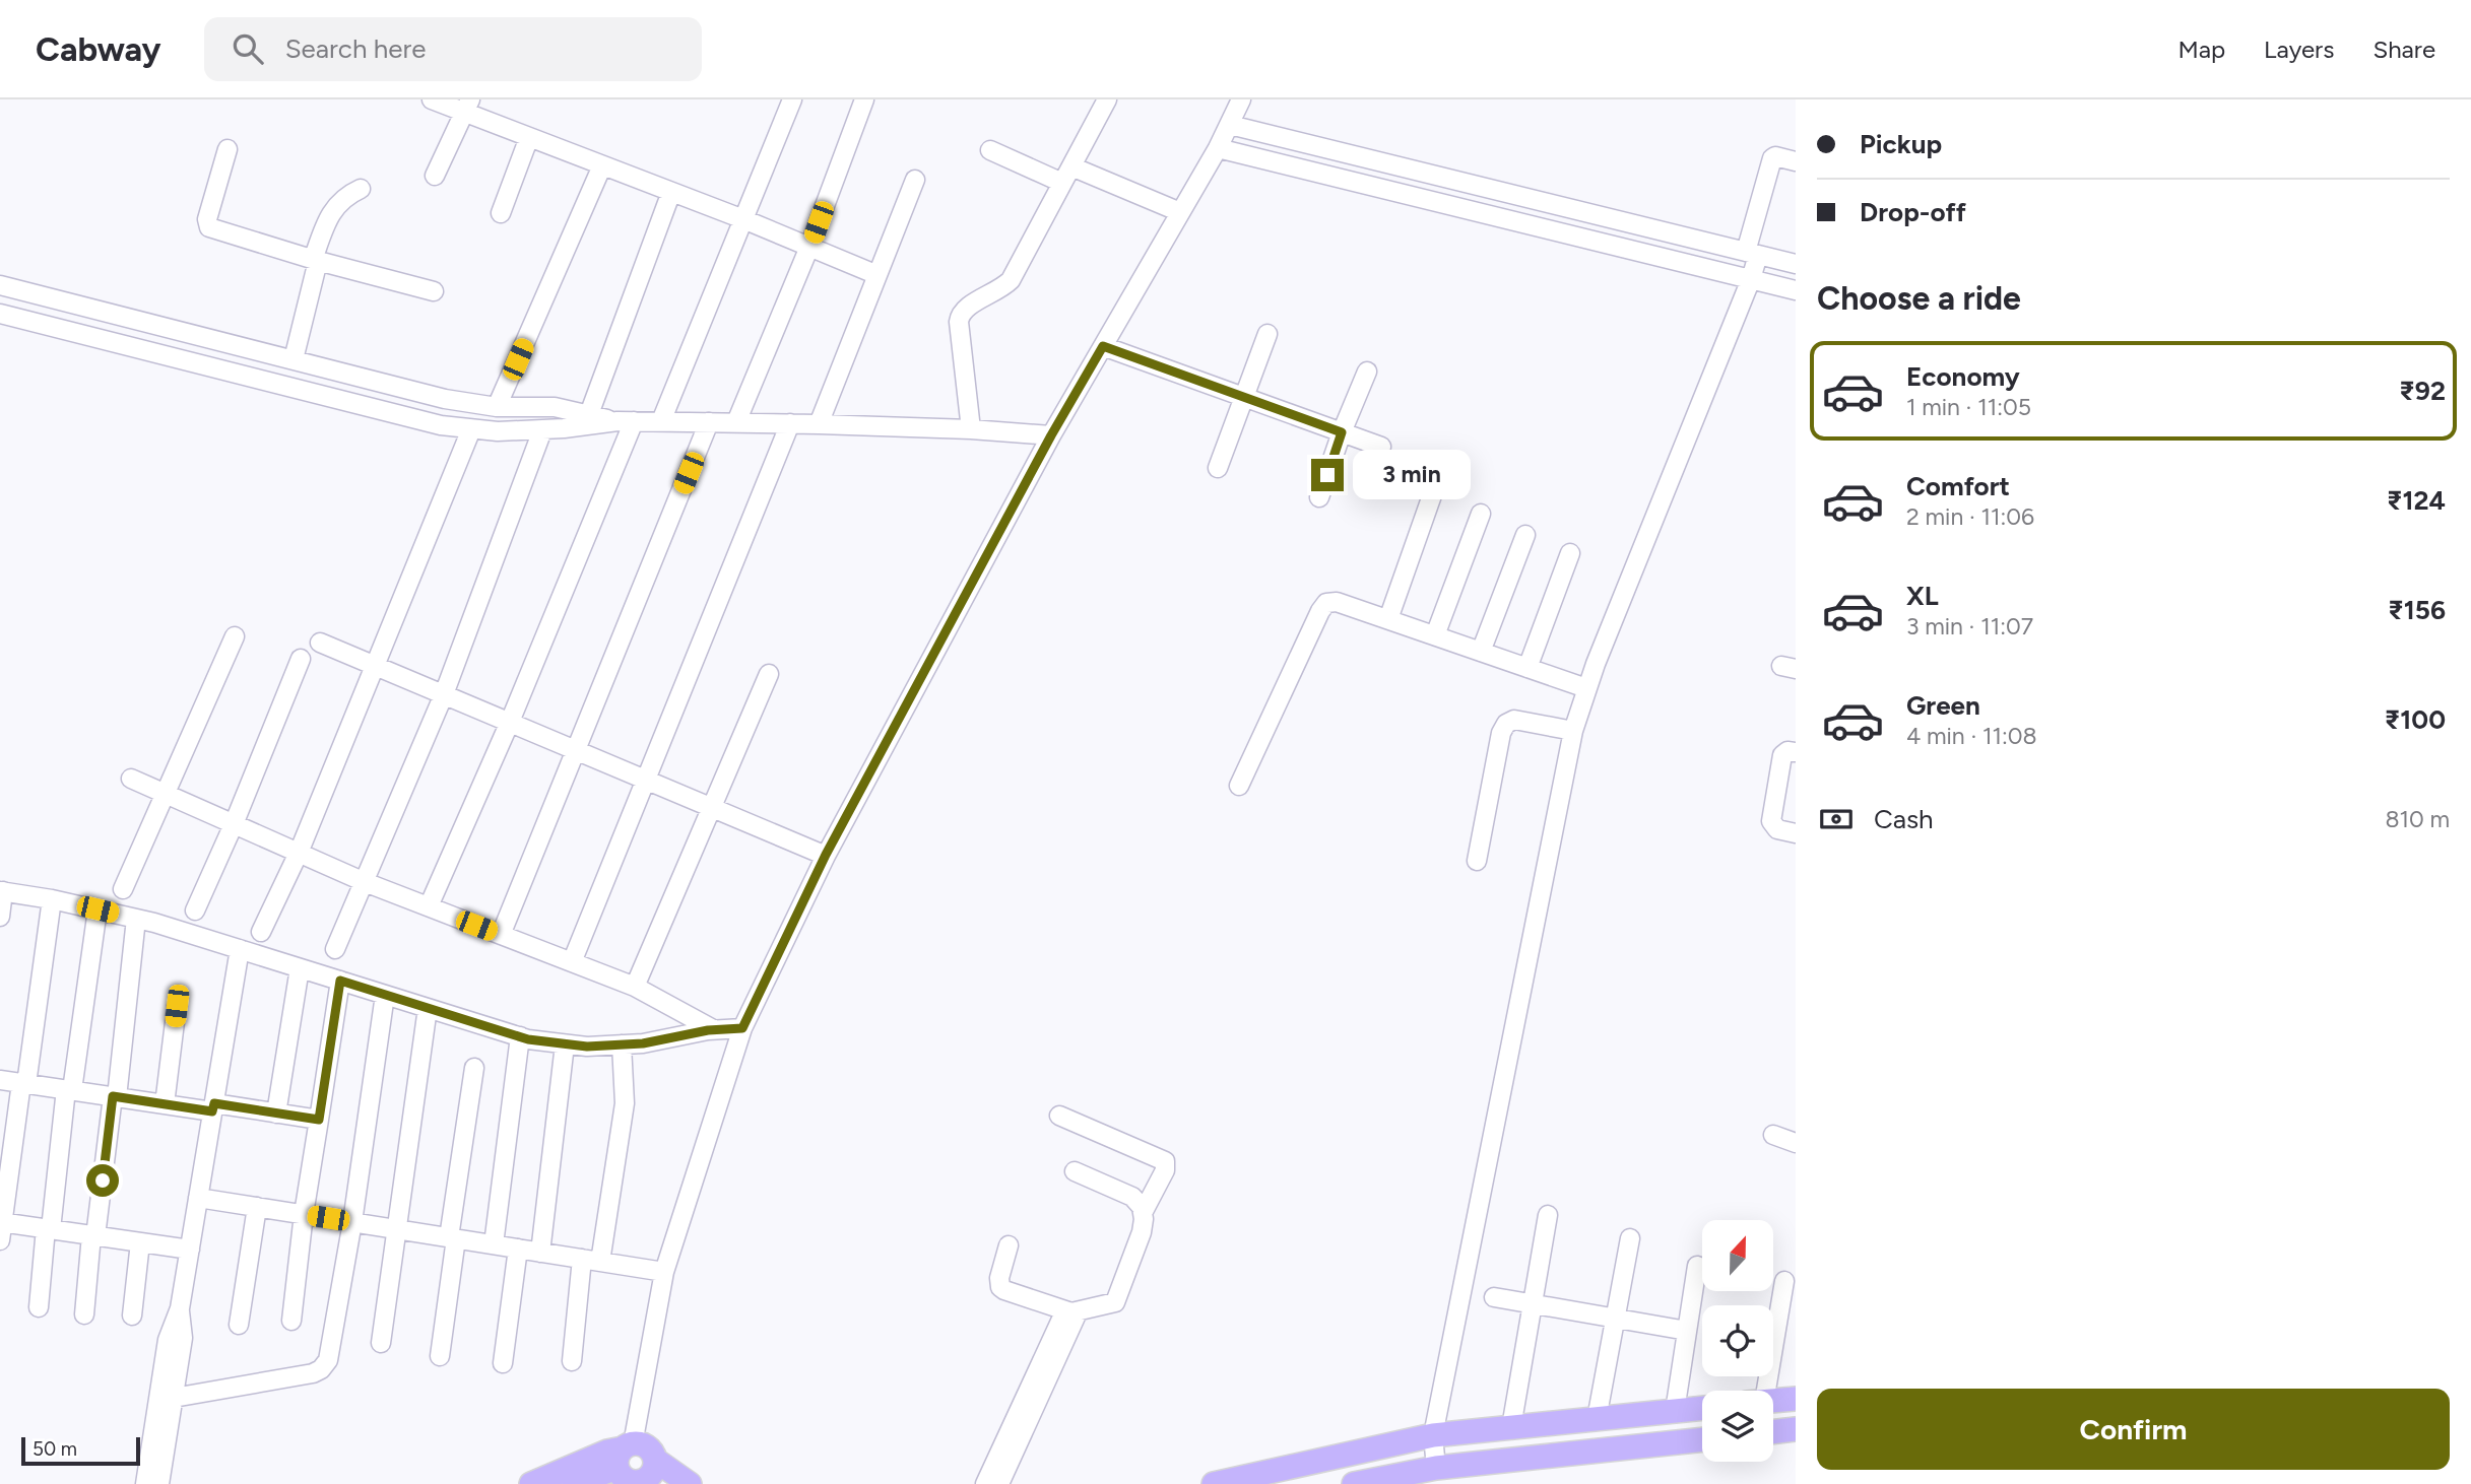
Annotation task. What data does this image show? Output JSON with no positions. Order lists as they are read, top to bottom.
{
  "scale_bar": "50 m",
  "north": "top",
  "page": {
    "header": "Cabway",
    "search": "Search here",
    "nav": ["Map", "Layers", "Share"],
    "banner": ["Pickup", "Drop-off"],
    "heading": "Choose a ride",
    "list": [
      {
        "name": "Economy",
        "note": "1 min · 11:05",
        "value": "₹92"
      },
      {
        "name": "Comfort",
        "note": "2 min · 11:06",
        "value": "₹124"
      },
      {
        "name": "XL",
        "note": "3 min · 11:07",
        "value": "₹156"
      },
      {
        "name": "Green",
        "note": "4 min · 11:08",
        "value": "₹100"
      }
    ],
    "bubble": "3 min",
    "pay": ["Cash", "810 m"],
    "buttons": "Confirm",
    "scale": "50 m"
  }
}
